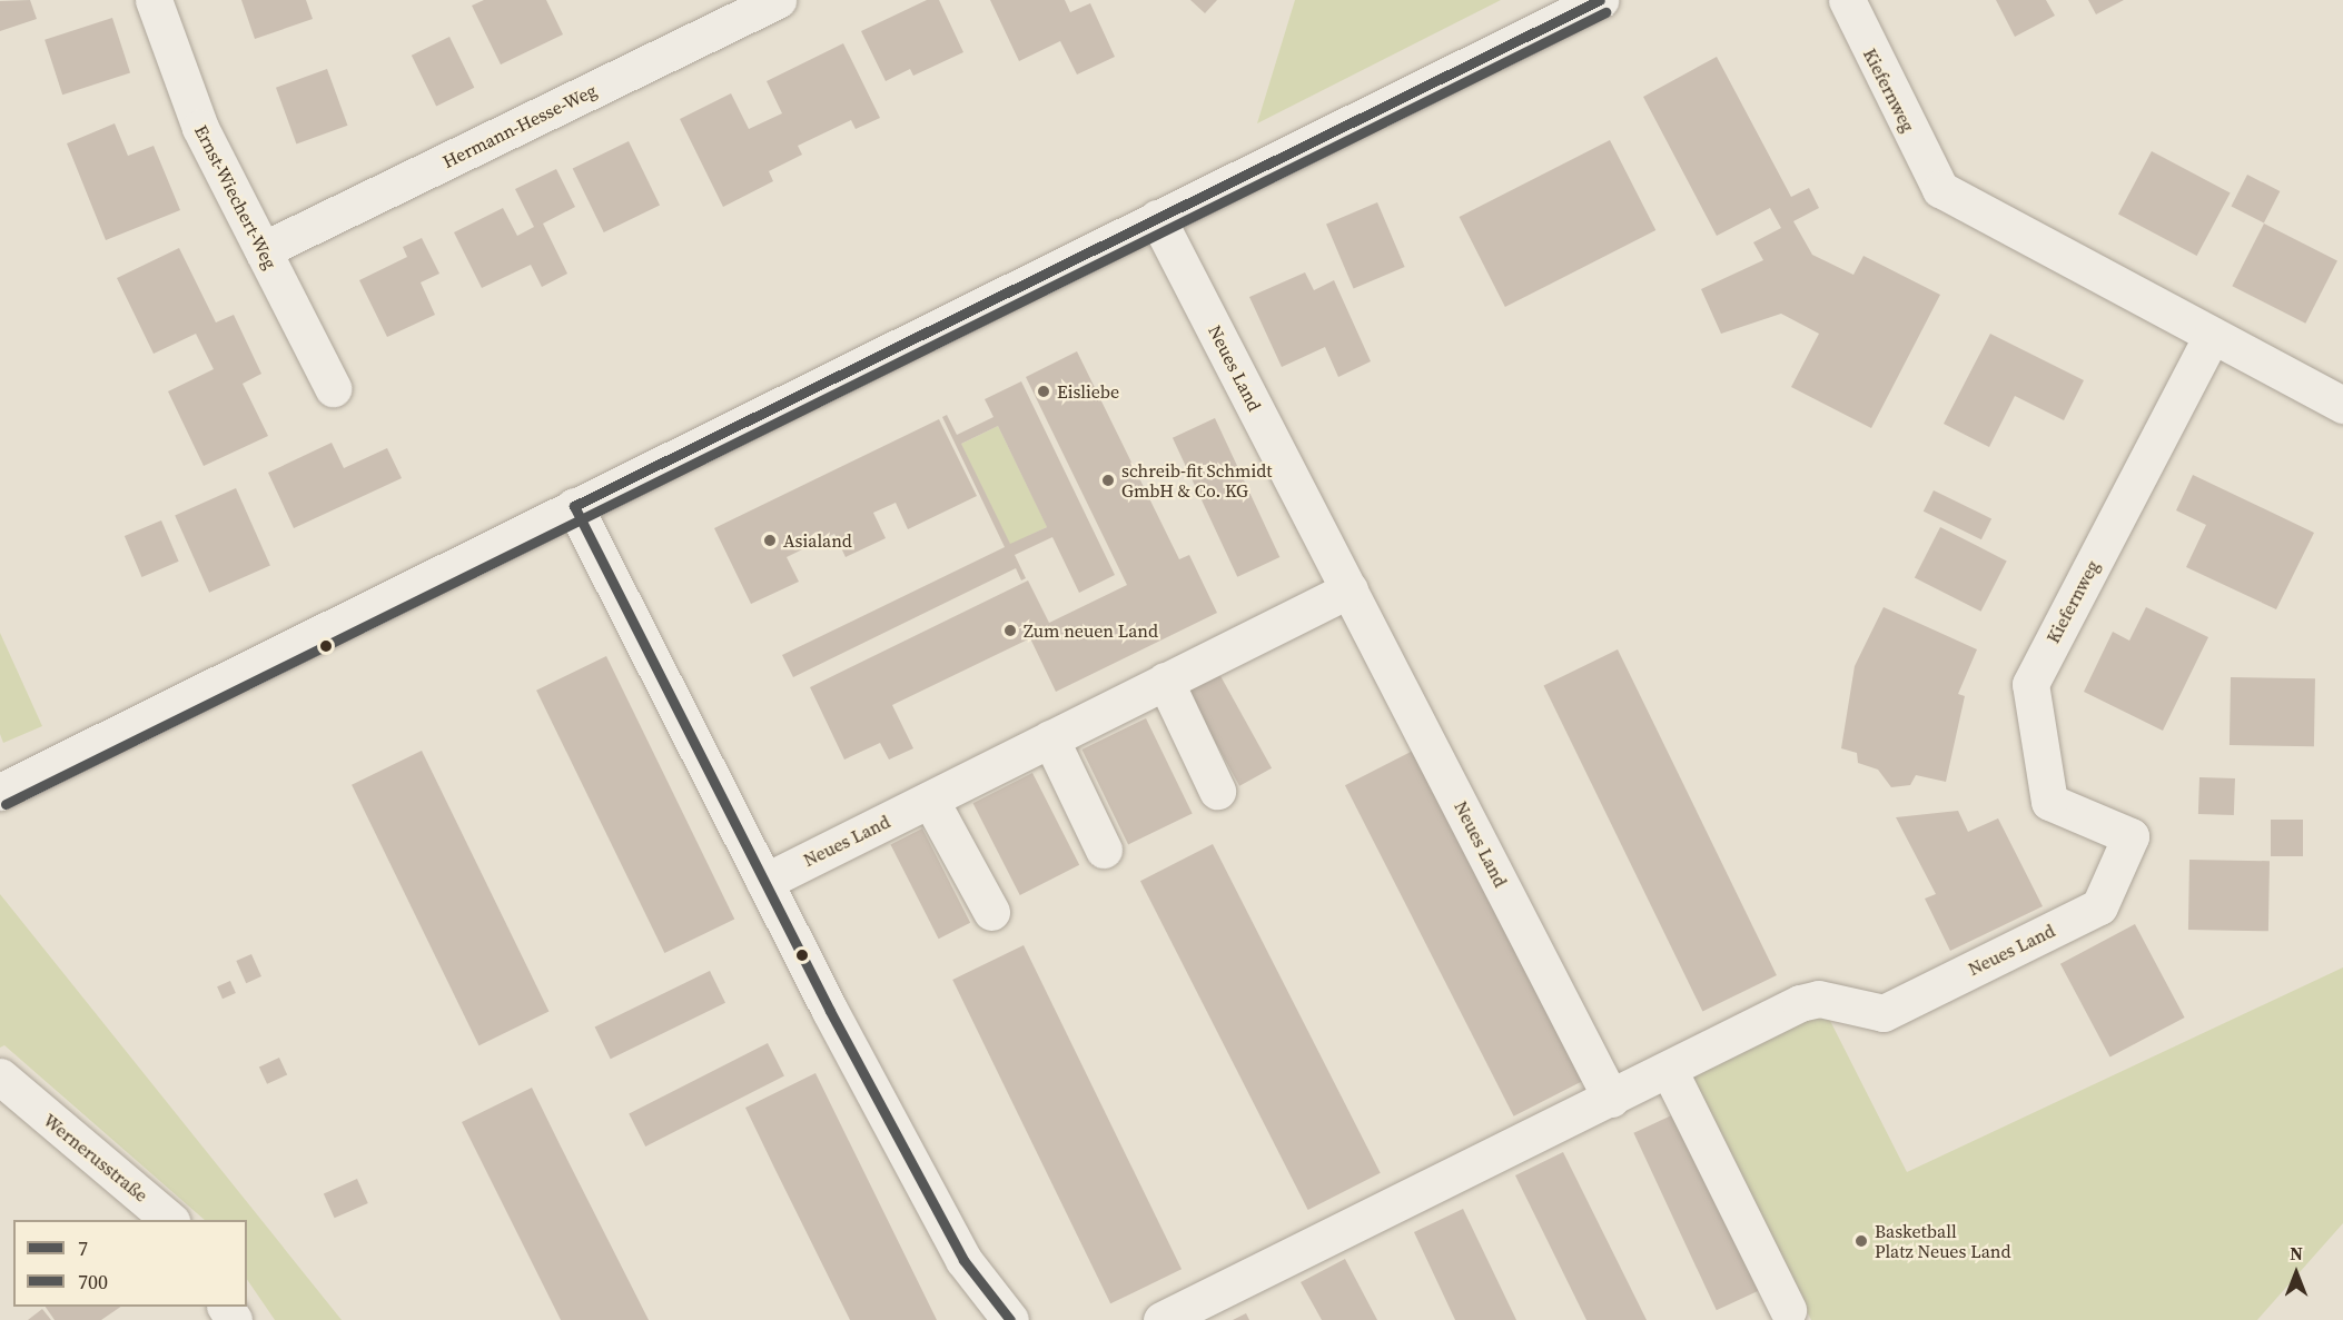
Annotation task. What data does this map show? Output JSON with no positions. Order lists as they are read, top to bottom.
{
  "streets": {
    "street": [
      "Kiefernweg",
      "Hermann-Hesse-Weg",
      "Ernst-Wiechert-Weg",
      "Neues Land",
      "Wernerusstraße"
    ]
  },
  "crossings": [
    ["Kiefernweg", "Neues Land"],
    ["Hermann-Hesse-Weg", "Ernst-Wiechert-Weg"]
  ],
  "places": [
    "Eisliebe",
    "schreib-fit Schmidt GmbH & Co. KG",
    "Asialand",
    "Zum neuen Land",
    "Basketball Platz Neues Land"
  ],
  "lines": ["transit line 7", "transit line 700"],
  "legend": ["7", "700"],
  "north": "top"
}
